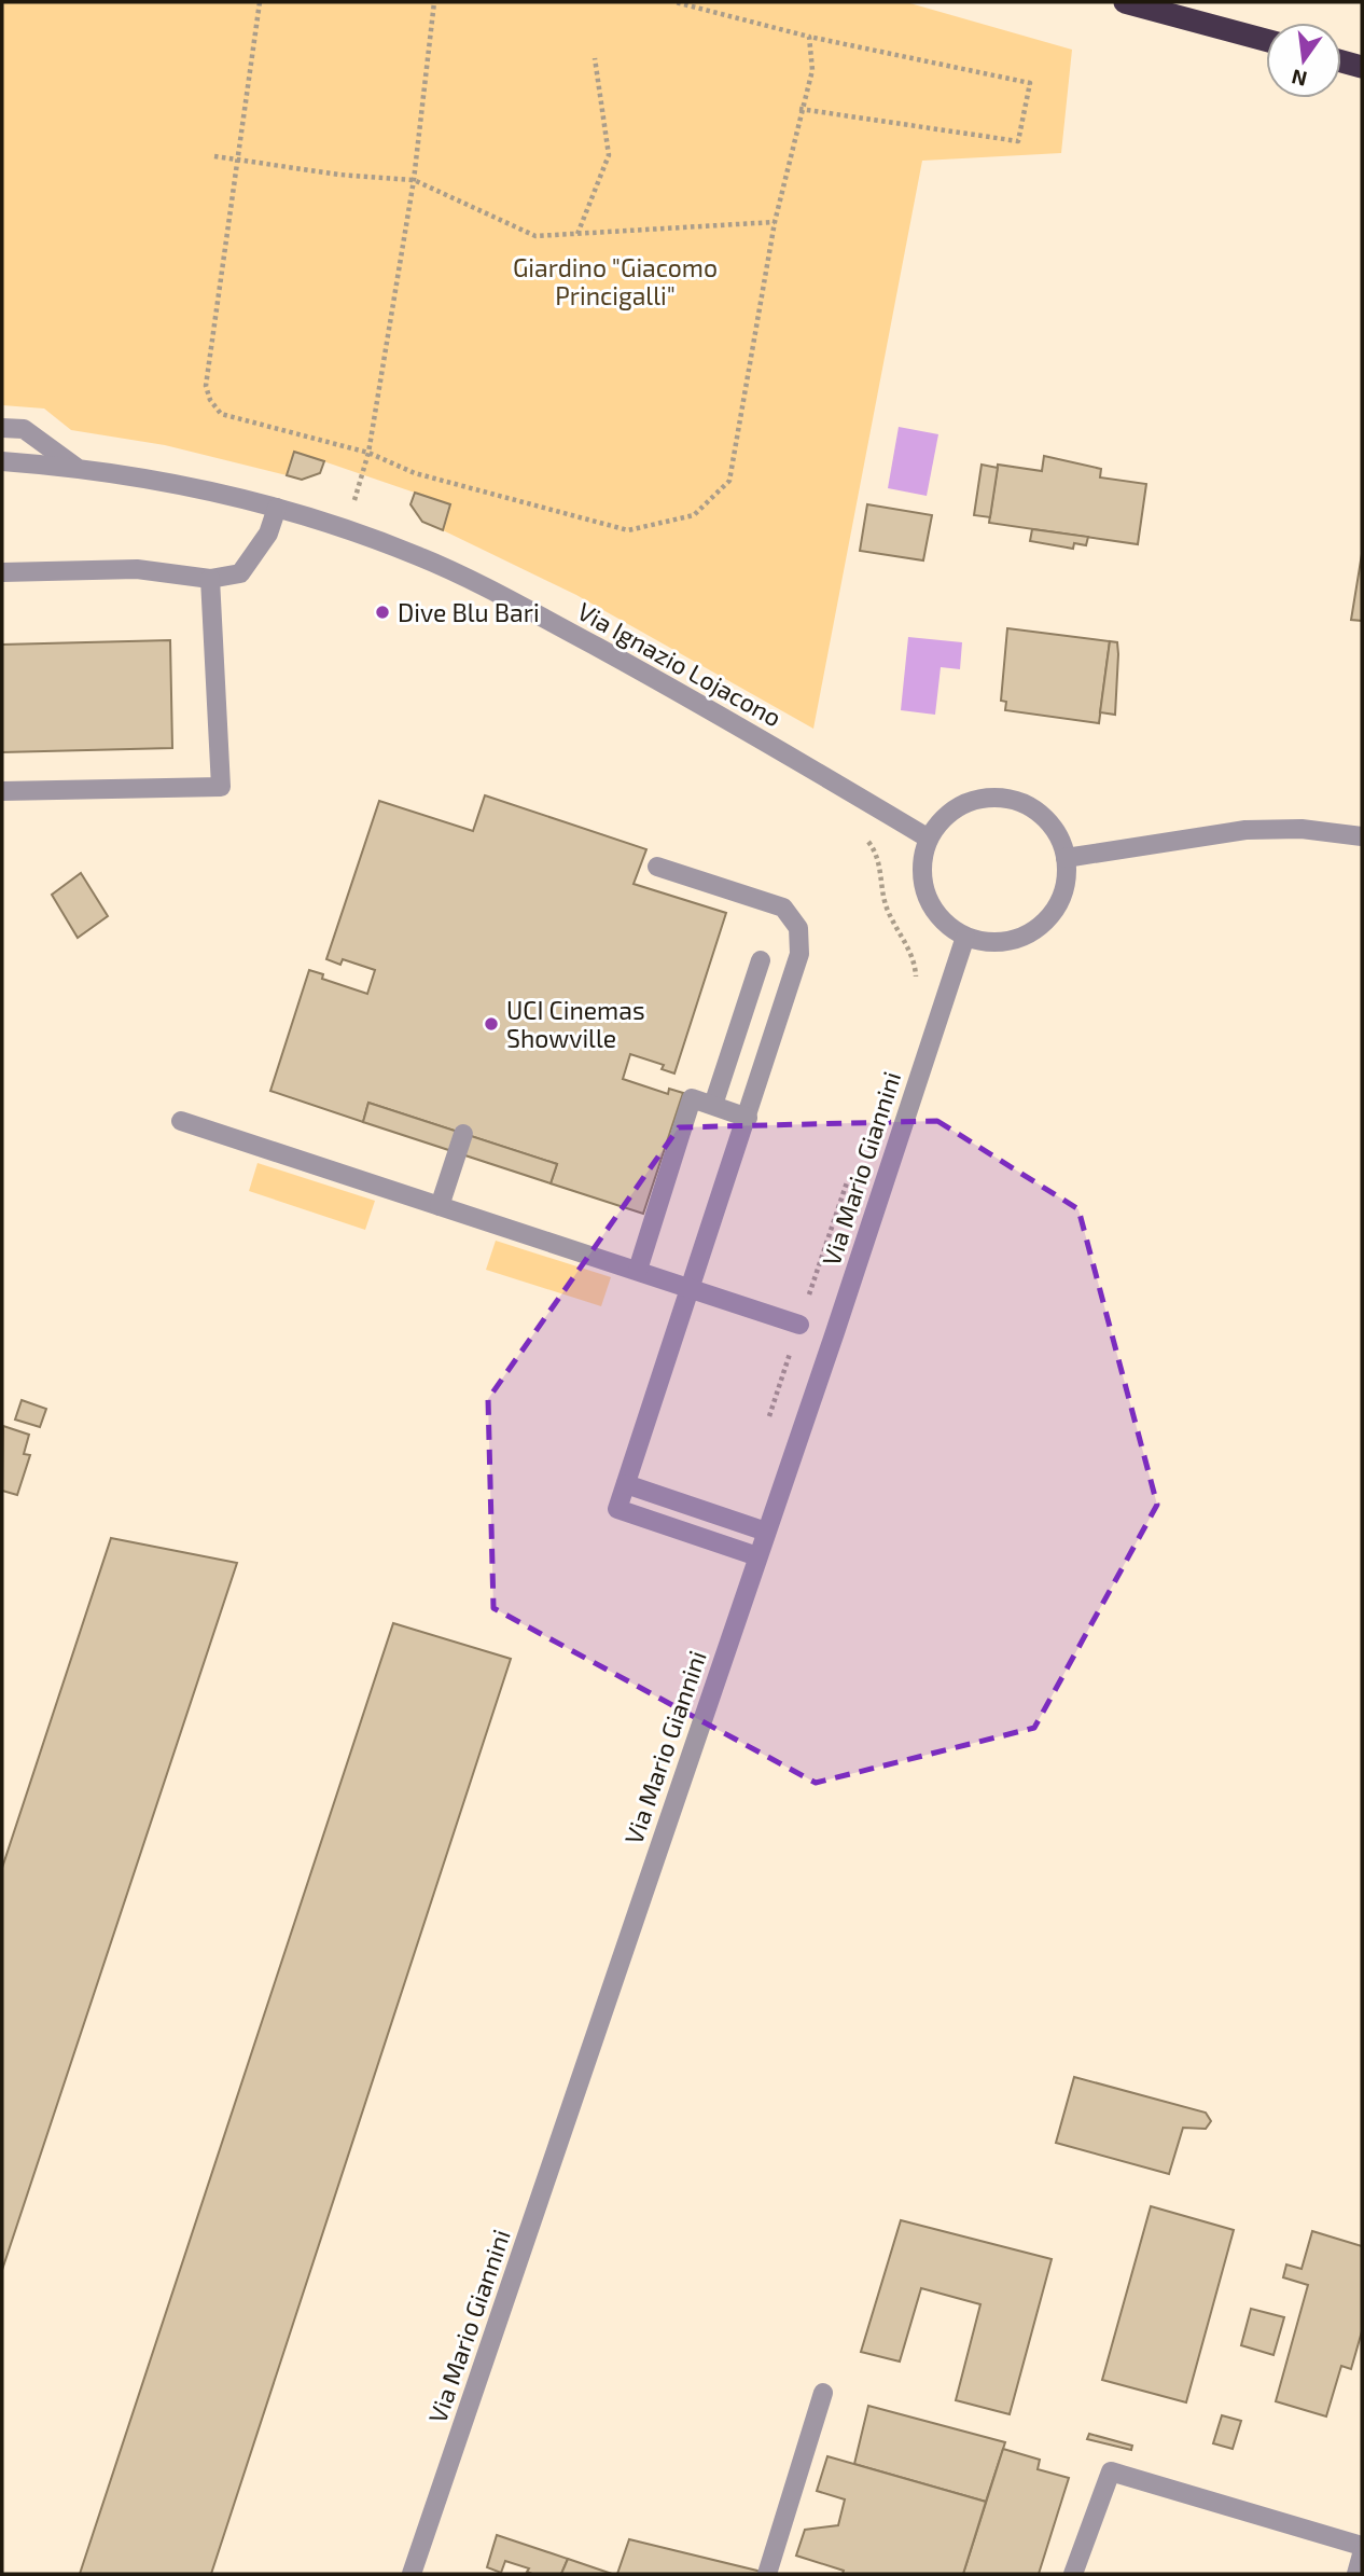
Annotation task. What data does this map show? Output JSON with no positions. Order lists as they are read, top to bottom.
{
  "streets": {
    "street": ["Via Ignazio Lojacono", "Via Mario Giannini"]
  },
  "crossings": [
    ["Via Ignazio Lojacono", "Via Mario Giannini"]
  ],
  "parks": ["Giardino \"Giacomo Princigalli\""],
  "places": ["Dive Blu Bari", "UCI Cinemas Showville"],
  "north": "bottom"
}
